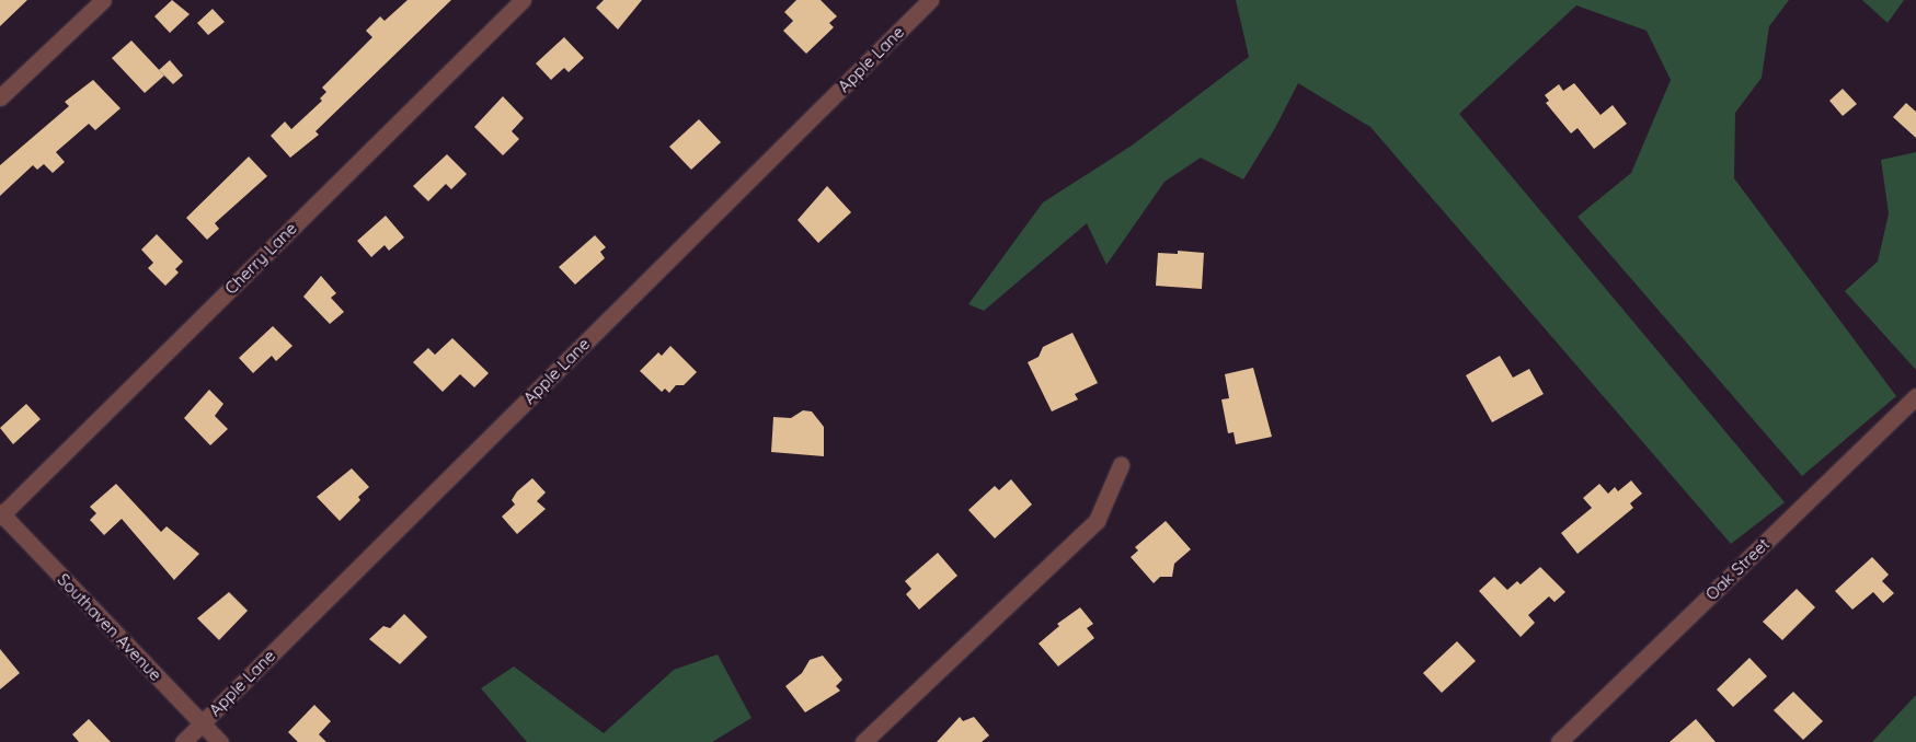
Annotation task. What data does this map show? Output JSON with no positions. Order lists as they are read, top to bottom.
{
  "streets": {
    "street": [
      "Apple Lane",
      "Cherry Lane",
      "Oak Street",
      "Southaven Avenue"
    ]
  },
  "crossings": [
    ["Apple Lane", "Southaven Avenue"],
    ["Cherry Lane", "Southaven Avenue"]
  ]
}
